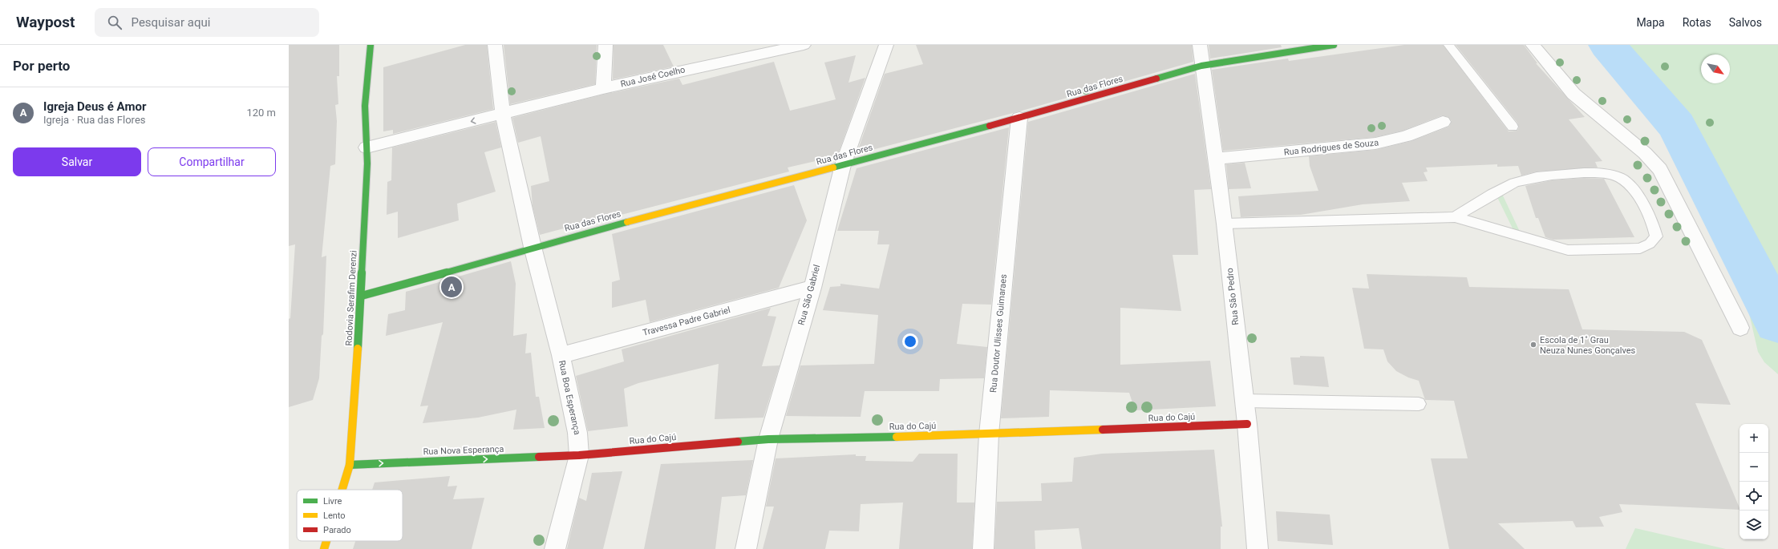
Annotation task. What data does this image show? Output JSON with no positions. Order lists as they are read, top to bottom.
{
  "streets": {
    "street": [
      "Rua José Coelho",
      "Rua das Flores",
      "Rua Rodrigues de Souza",
      "Rua São Gabriel",
      "Rua São Pedro",
      "Rodovia Serafim Derenzi",
      "Travessa Padre Gabriel",
      "Rua Doutor Ulisses Guimaraes",
      "Rua Boa Esperança",
      "Rua do Cajú",
      "Rua Nova Esperança"
    ]
  },
  "crossings": [
    ["Rua José Coelho", "Rodovia Serafim Derenzi"],
    ["Rua das Flores", "Rua São Gabriel"],
    ["Rua das Flores", "Rua São Pedro"],
    ["Rua das Flores", "Rodovia Serafim Derenzi"],
    ["Rua das Flores", "Rua Doutor Ulisses Guimaraes"],
    ["Rua das Flores", "Rua Boa Esperança"],
    ["Rua Rodrigues de Souza", "Rua São Pedro"],
    ["Rua São Gabriel", "Travessa Padre Gabriel"],
    ["Rua São Gabriel", "Rua do Cajú"],
    ["Rua São Pedro", "Rua do Cajú"],
    ["Rodovia Serafim Derenzi", "Rua Nova Esperança"],
    ["Travessa Padre Gabriel", "Rua Boa Esperança"],
    ["Rua Doutor Ulisses Guimaraes", "Rua do Cajú"],
    ["Rua Boa Esperança", "Rua do Cajú"],
    ["Rua Boa Esperança", "Rua Nova Esperança"],
    ["Rua do Cajú", "Rua Nova Esperança"]
  ],
  "one_way": ["Rua Nova Esperança"],
  "places": ["Escola de 1˚ Grau Neuza Nunes Gonçalves"],
  "legend": ["Livre", "Lento", "Parado"],
  "north": "bottom right",
  "page": {
    "header": "Waypost",
    "search": "Pesquisar aqui",
    "nav": ["Mapa", "Rotas", "Salvos"],
    "heading": "Por perto",
    "list": [
      {
        "mark": "A",
        "name": "Igreja Deus é Amor",
        "note": "Igreja · Rua das Flores",
        "value": "120 m"
      }
    ],
    "buttons": ["Salvar", "Compartilhar"],
    "pins": "A",
    "map_buttons": ["+", "−"]
  }
}
